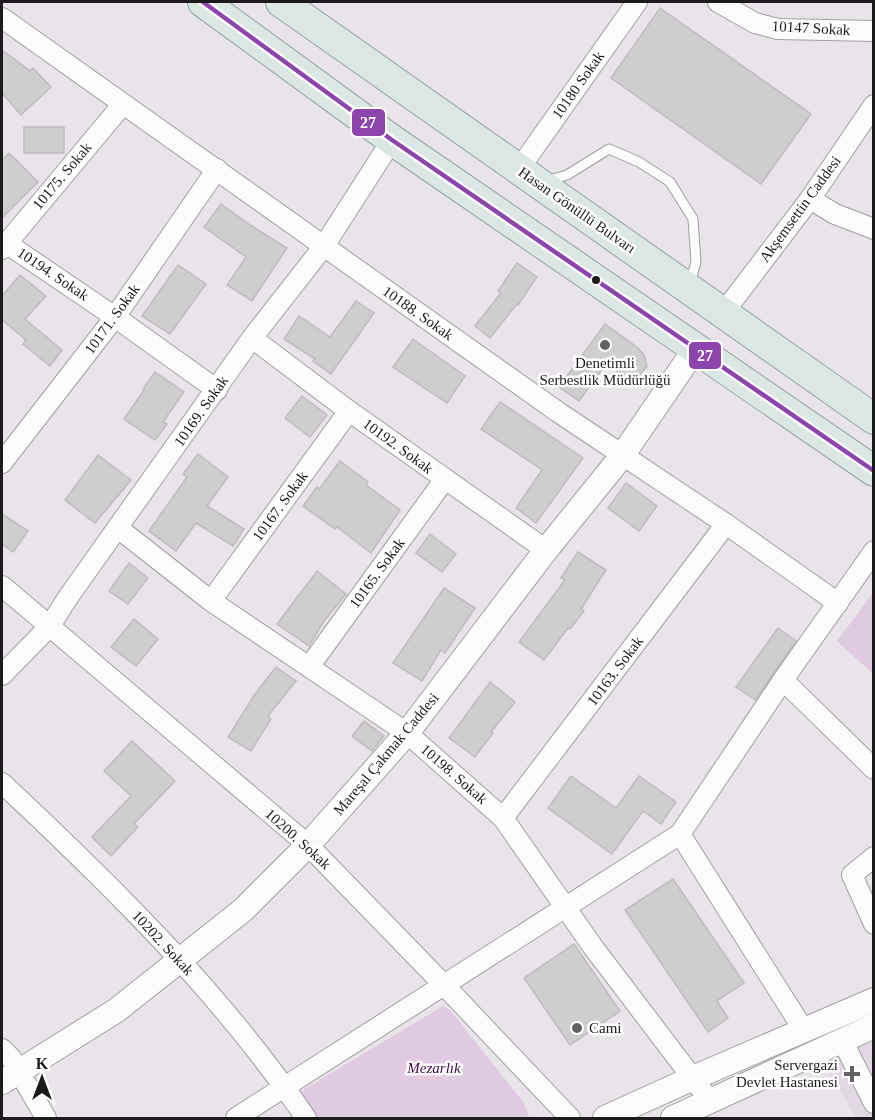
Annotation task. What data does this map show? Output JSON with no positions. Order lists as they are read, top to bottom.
{
  "streets": {
    "main road": ["Hasan Gönüllü Bulvarı"],
    "street": [
      "10147 Sokak",
      "10180 Sokak",
      "10175. Sokak",
      "Akşemsettin Caddesi",
      "10194. Sokak",
      "10188. Sokak",
      "10171. Sokak",
      "10169. Sokak",
      "10192. Sokak",
      "10167. Sokak",
      "10165. Sokak",
      "10163. Sokak",
      "Mareşal Çakmak Caddesi",
      "10198. Sokak",
      "10200. Sokak",
      "10202. Sokak"
    ]
  },
  "crossings": [
    ["10180 Sokak", "Hasan Gönüllü Bulvarı"],
    ["10175. Sokak", "10194. Sokak"],
    ["10175. Sokak", "10188. Sokak"],
    ["Akşemsettin Caddesi", "Hasan Gönüllü Bulvarı"],
    ["10194. Sokak", "10171. Sokak"],
    ["10194. Sokak", "10169. Sokak"],
    ["10188. Sokak", "10171. Sokak"],
    ["10188. Sokak", "10169. Sokak"],
    ["10188. Sokak", "10163. Sokak"],
    ["10188. Sokak", "Mareşal Çakmak Caddesi"],
    ["10169. Sokak", "10192. Sokak"],
    ["10169. Sokak", "10198. Sokak"],
    ["10169. Sokak", "10200. Sokak"],
    ["10192. Sokak", "10167. Sokak"],
    ["10192. Sokak", "10165. Sokak"],
    ["10192. Sokak", "Mareşal Çakmak Caddesi"],
    ["10167. Sokak", "10198. Sokak"],
    ["10165. Sokak", "10198. Sokak"],
    ["10163. Sokak", "10198. Sokak"],
    ["Mareşal Çakmak Caddesi", "10198. Sokak"],
    ["Mareşal Çakmak Caddesi", "10200. Sokak"],
    ["Mareşal Çakmak Caddesi", "10202. Sokak"]
  ],
  "parks": ["Mezarlık"],
  "places": {
    "other": ["Denetimli Serbestlik Müdürlüğü", "Cami"],
    "health": ["Servergazi Devlet Hastanesi"]
  },
  "lines": ["transit line 27"],
  "north": "top"
}
